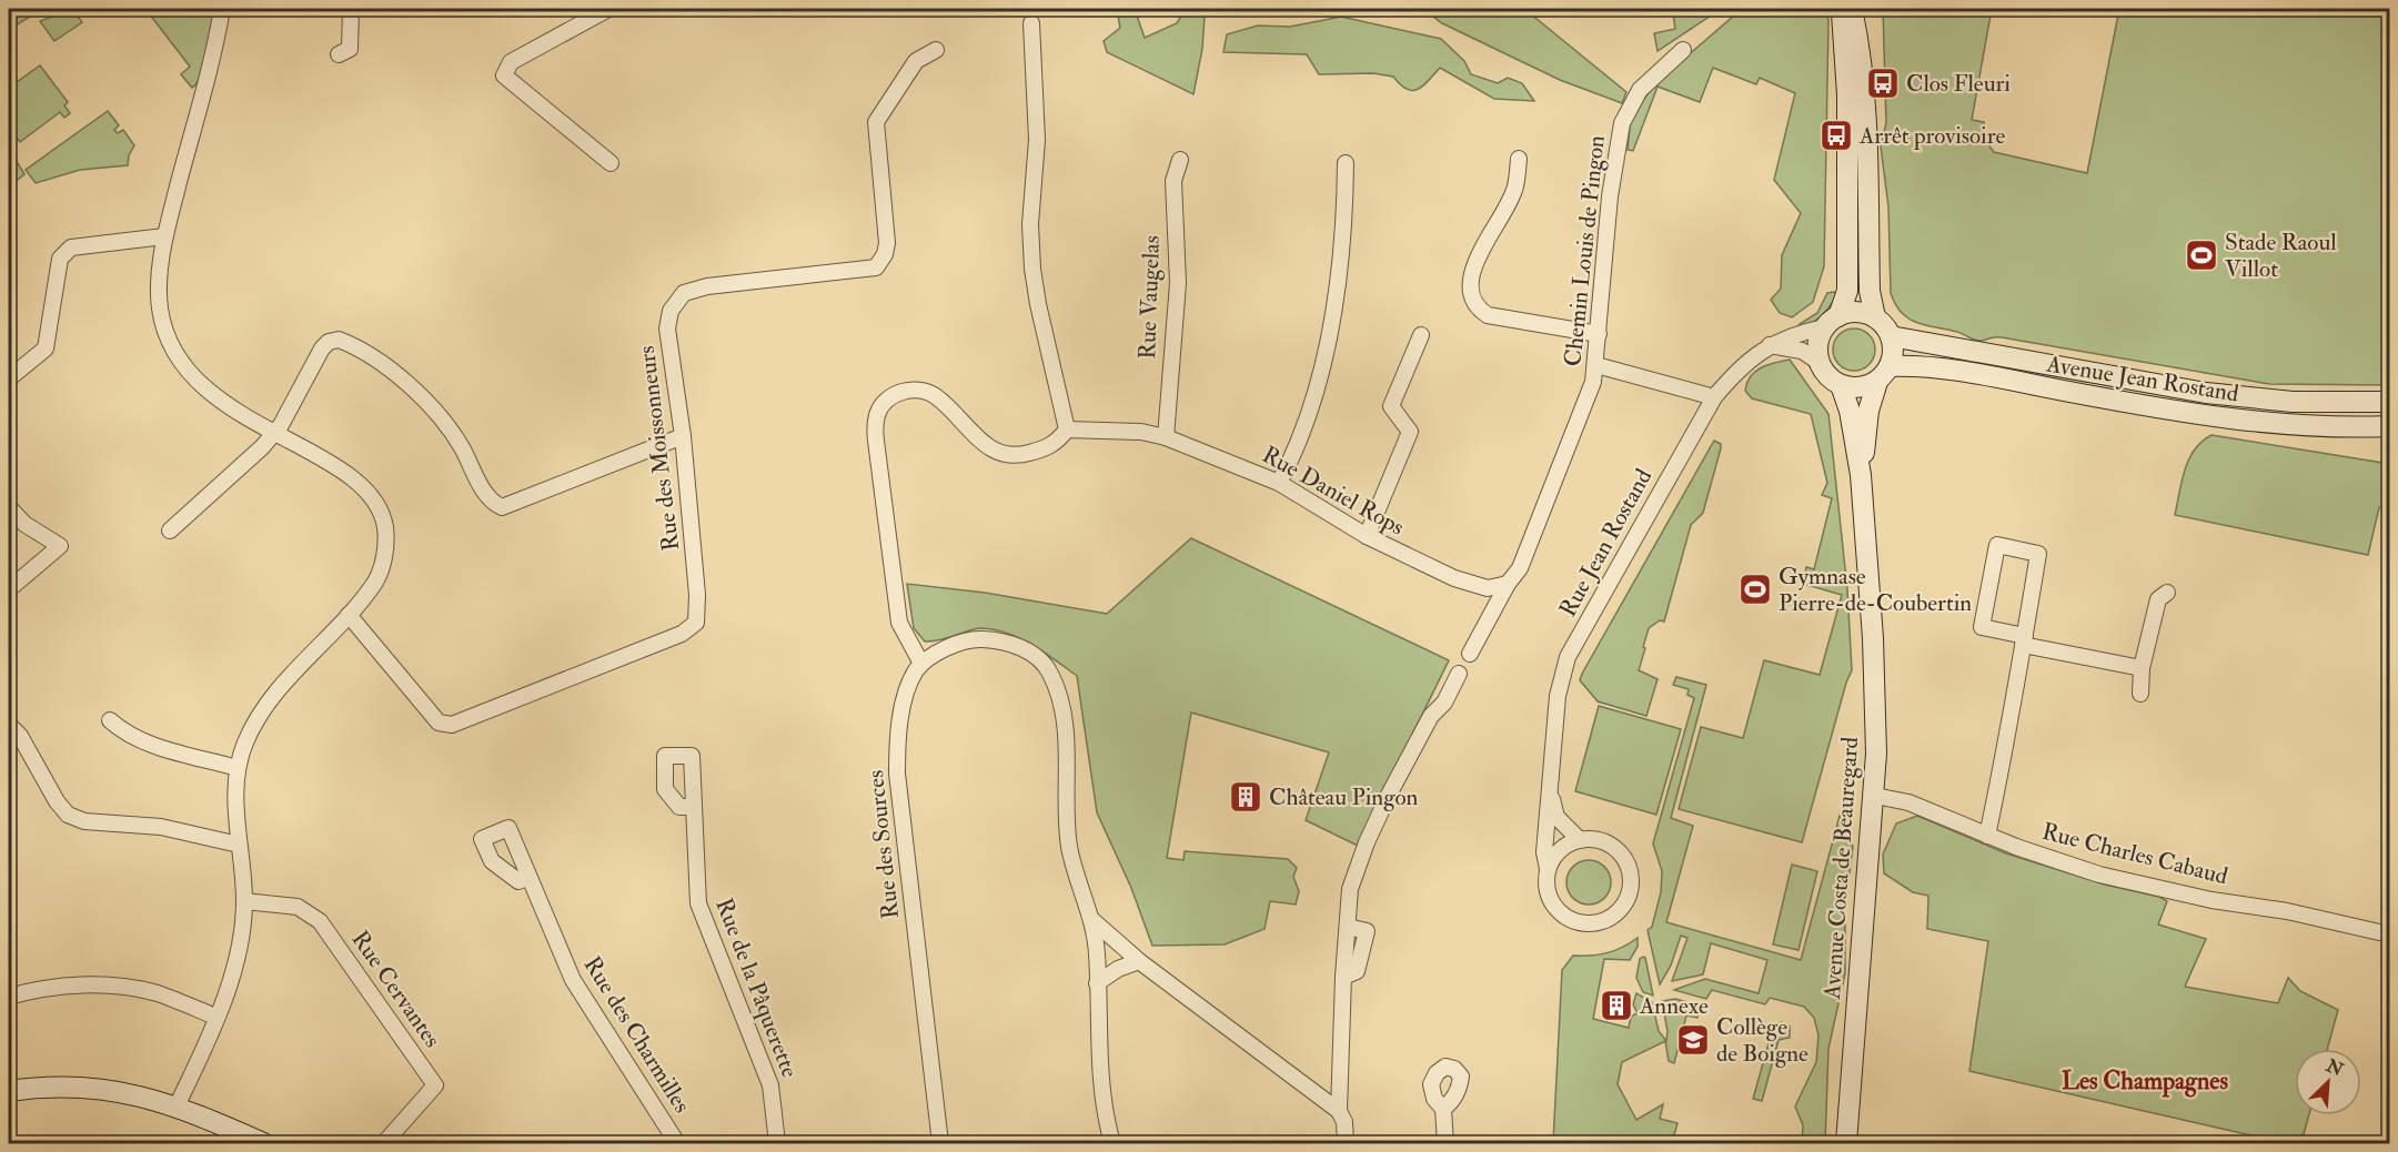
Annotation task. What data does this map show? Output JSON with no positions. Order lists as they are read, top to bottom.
{
  "streets": {
    "main road": ["Avenue Jean Rostand", "Avenue Costa de Beauregard"],
    "street": [
      "Chemin Louis de Pingon",
      "Rue Vaugelas",
      "Rue des Moissonneurs",
      "Rue Daniel Rops",
      "Rue Jean Rostand",
      "Rue des Sources",
      "Rue Charles Cabaud",
      "Rue de la Pâquerette",
      "Rue Cervantes",
      "Rue des Charmilles"
    ]
  },
  "crossings": [
    ["Chemin Louis de Pingon", "Rue Daniel Rops"],
    ["Rue Vaugelas", "Rue Daniel Rops"],
    ["Avenue Jean Rostand", "Rue Jean Rostand"],
    ["Avenue Jean Rostand", "Avenue Costa de Beauregard"],
    ["Rue Jean Rostand", "Avenue Costa de Beauregard"],
    ["Rue Charles Cabaud", "Avenue Costa de Beauregard"]
  ],
  "districts": ["Les Champagnes"],
  "places": {
    "bus stop": ["Clos Fleuri", "Arrêt provisoire"],
    "sports": ["Stade Raoul Villot", "Gymnase Pierre-de-Coubertin"],
    "building": ["Château Pingon", "Annexe"],
    "school or university": ["Collège de Boigne"]
  },
  "north": "top right"
}
